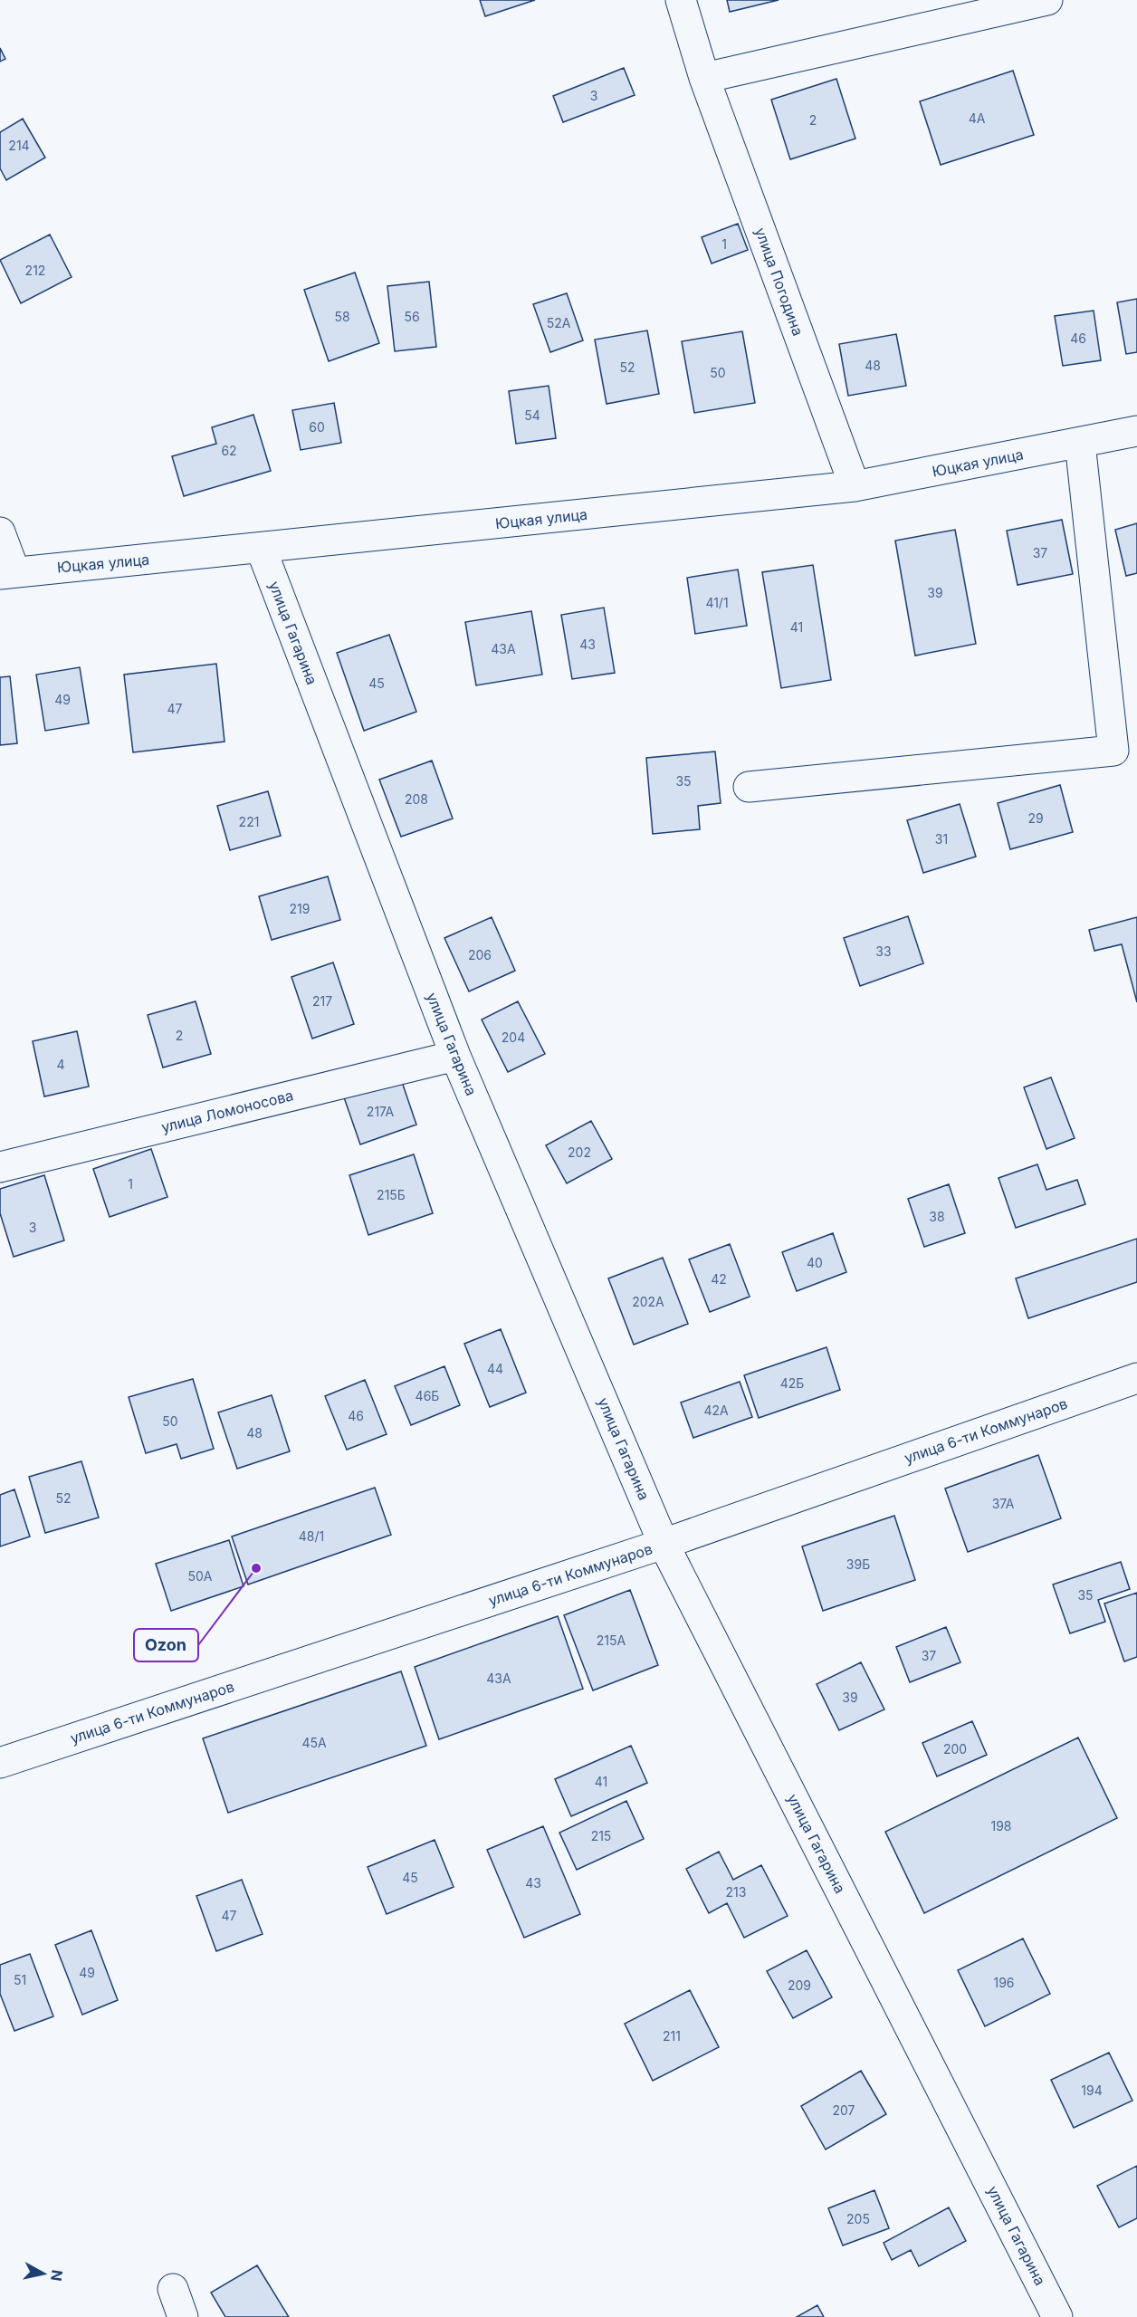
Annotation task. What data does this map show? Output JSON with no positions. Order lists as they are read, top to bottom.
{
  "streets": {
    "street": [
      "улица Погодина",
      "Юцкая улица",
      "улица Гагарина",
      "улица Ломоносова",
      "улица 6-ти Коммунаров"
    ]
  },
  "crossings": [
    ["улица Погодина", "Юцкая улица"],
    ["Юцкая улица", "улица Гагарина"],
    ["улица Гагарина", "улица Ломоносова"],
    ["улица Гагарина", "улица 6-ти Коммунаров"]
  ],
  "places": ["Ozon"],
  "house_numbers": [
    "3",
    "4А",
    "2",
    "214",
    "1",
    "212",
    "58",
    "56",
    "52А",
    "46",
    "48",
    "52",
    "50",
    "54",
    "60",
    "62",
    "37",
    "39",
    "41/1",
    "41",
    "43",
    "43А",
    "45",
    "49",
    "47",
    "35",
    "208",
    "29",
    "221",
    "31",
    "219",
    "33",
    "206",
    "217",
    "2",
    "204",
    "4",
    "217А",
    "202",
    "1",
    "215Б",
    "38",
    "3",
    "40",
    "42",
    "202А",
    "44",
    "42Б",
    "46Б",
    "42А",
    "46",
    "50",
    "48",
    "52",
    "37А",
    "48/1",
    "39Б",
    "50А",
    "35",
    "215А",
    "37",
    "43А",
    "39",
    "45А",
    "200",
    "41",
    "198",
    "215",
    "45",
    "43",
    "213",
    "47",
    "49",
    "51",
    "196",
    "209",
    "211",
    "194",
    "207",
    "205"
  ],
  "north": "right"
}
